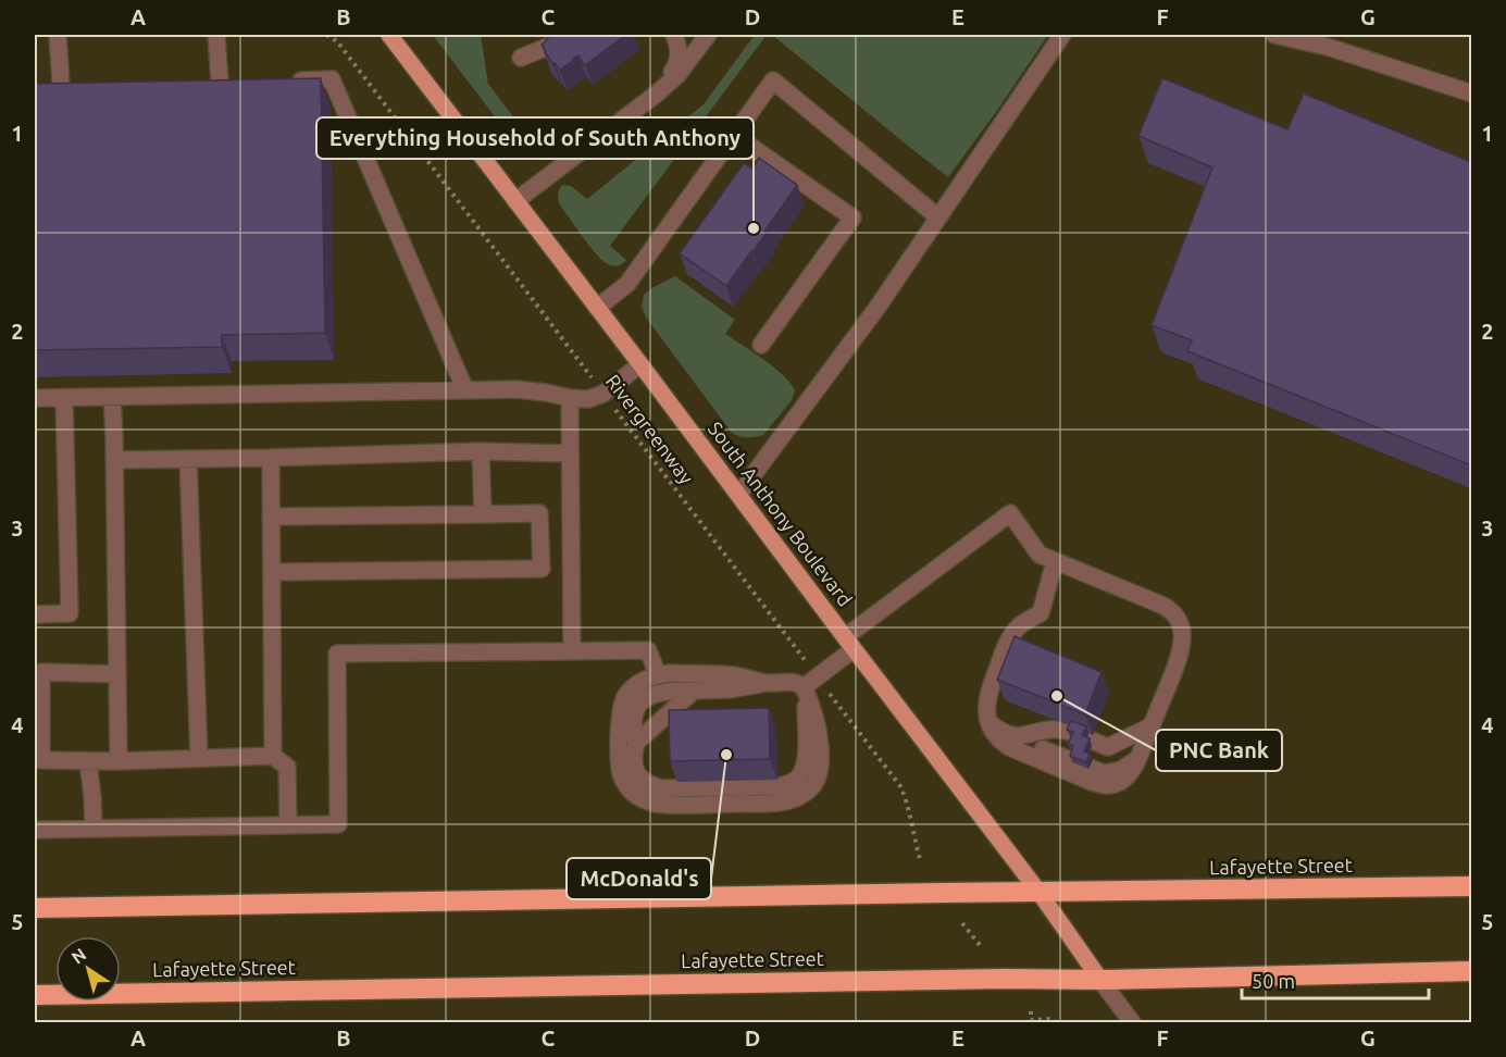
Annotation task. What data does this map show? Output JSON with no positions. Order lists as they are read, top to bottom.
{
  "streets": {
    "highway": ["Lafayette Street"],
    "main road": ["South Anthony Boulevard"],
    "path": ["Rivergreenway"]
  },
  "crossings": [
    ["South Anthony Boulevard", "Lafayette Street"]
  ],
  "places": ["Everything Household of South Anthony", "PNC Bank", "McDonald's"],
  "scale_bar": "50 m",
  "north": "top left",
  "grid": {
    "columns": [
      "A",
      "B",
      "C",
      "D",
      "E",
      "F",
      "G"
    ],
    "rows": [
      "1",
      "2",
      "3",
      "4",
      "5"
    ]
  }
}
